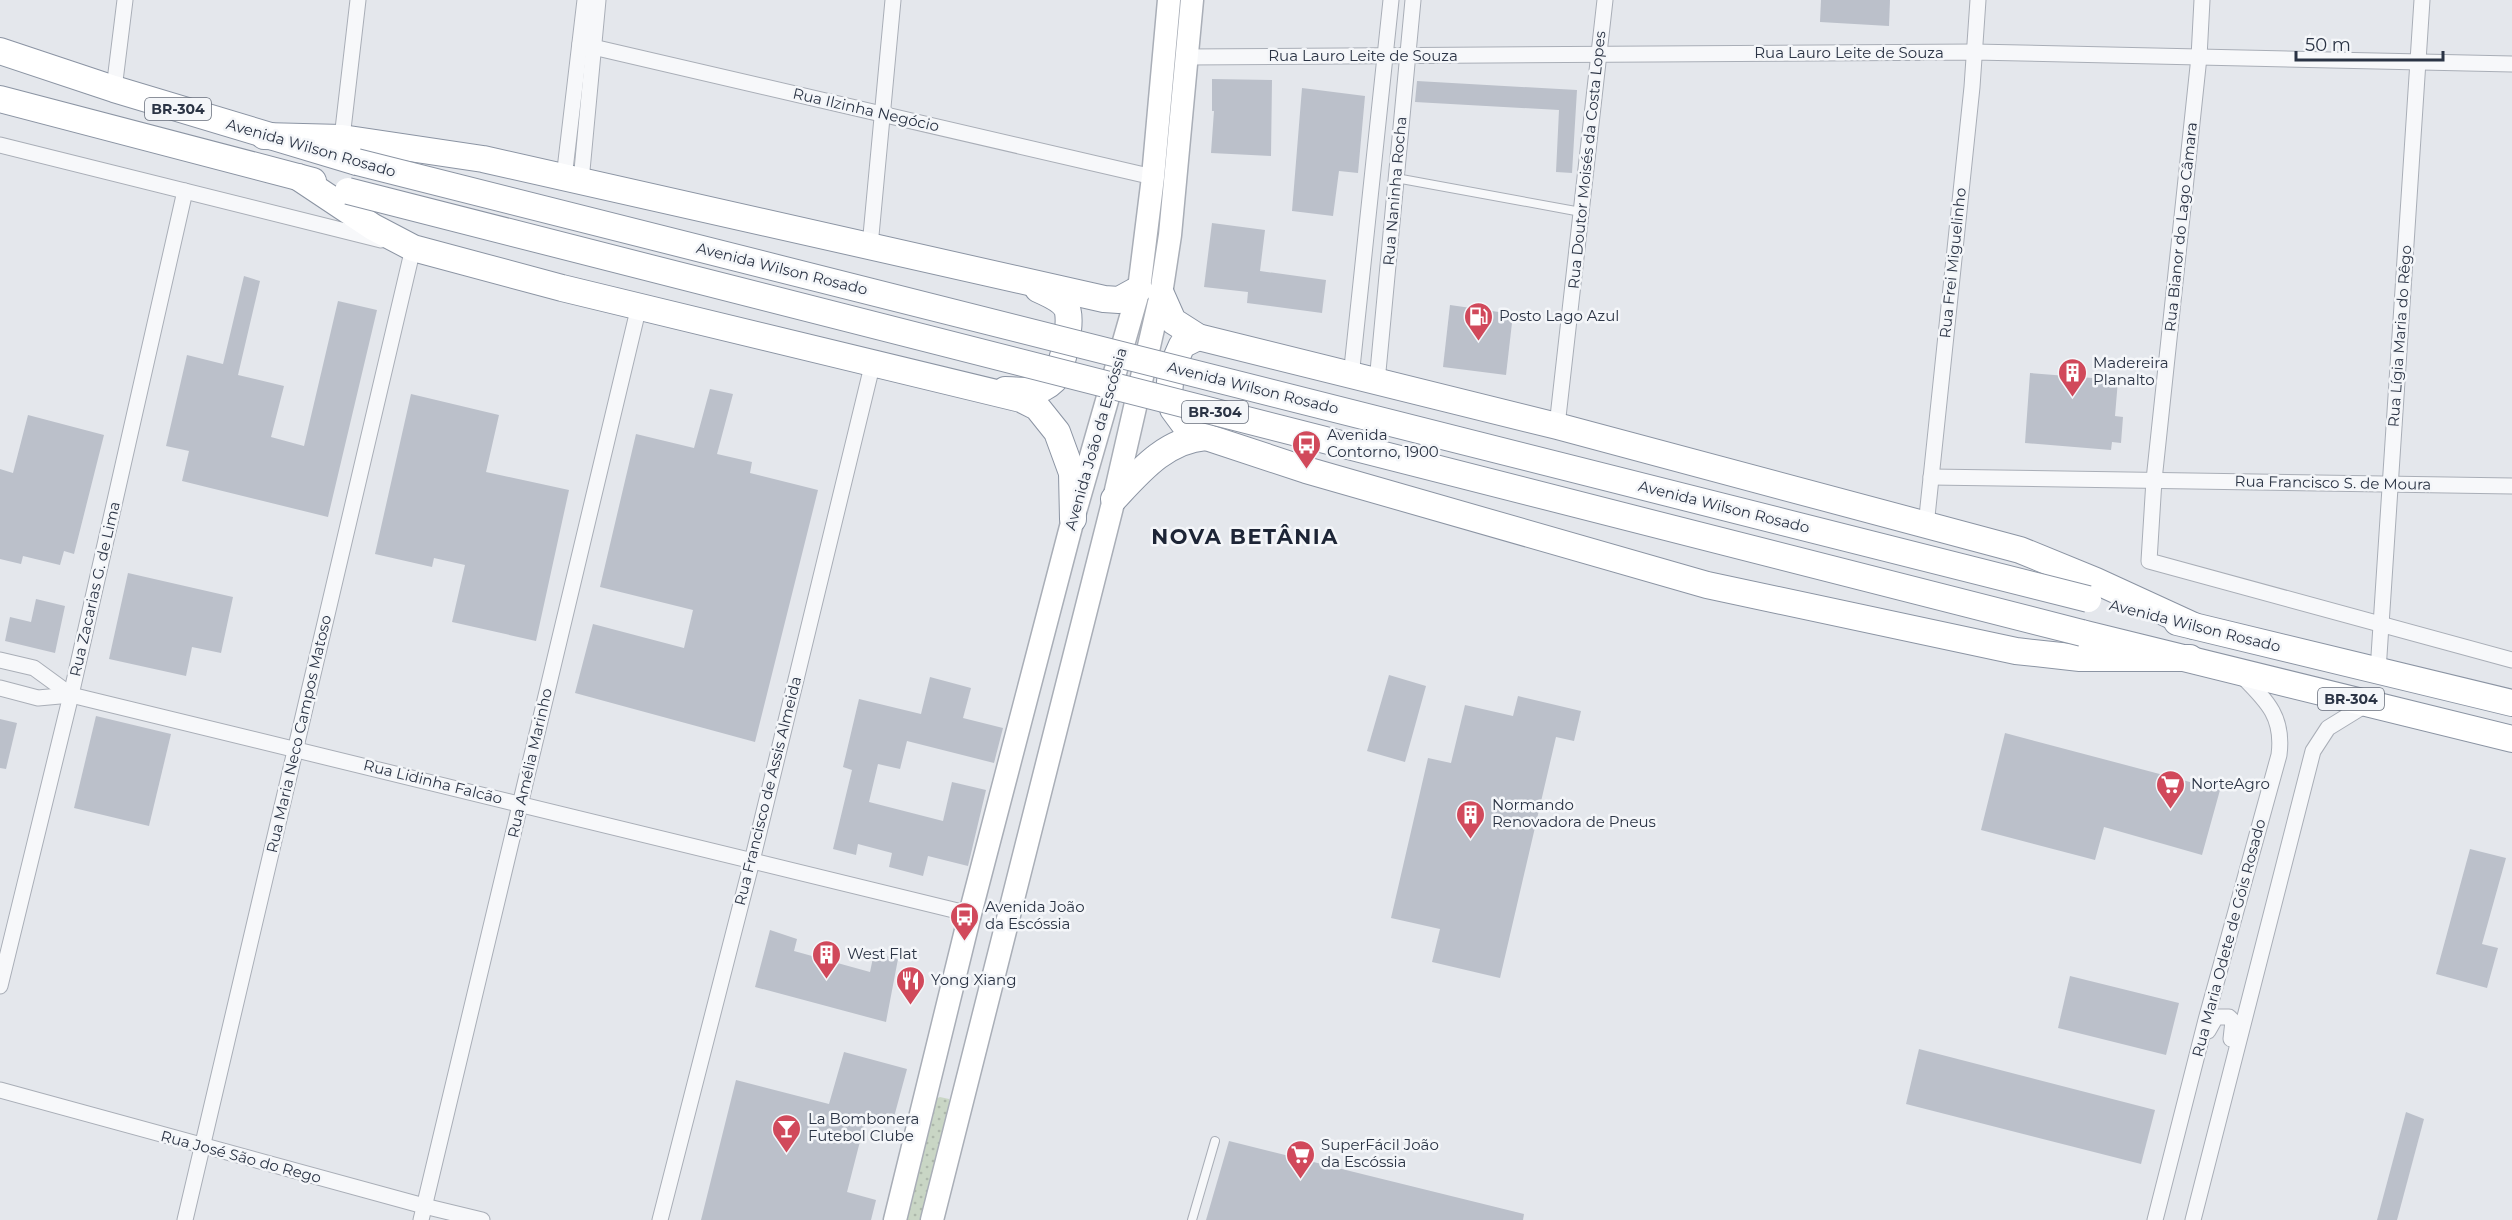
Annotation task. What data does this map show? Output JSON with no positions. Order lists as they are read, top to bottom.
{
  "streets": {
    "highway": ["BR-304", "Avenida Wilson Rosado"],
    "main road": ["Avenida João da Escóssia"],
    "street": [
      "Rua Lauro Leite de Souza",
      "Rua Ilzinha Negócio",
      "Rua Doutor Moisés da Costa Lopes",
      "Rua Naninha Rocha",
      "Rua Bianor do Lago Câmara",
      "Rua Frei Miguelinho",
      "Rua Lígia Maria do Rêgo",
      "Rua Francisco S. de Moura",
      "Rua Zacarias G. de Lima",
      "Rua Maria Neco Campos Matoso",
      "Rua Amélia Marinho",
      "Rua Lidinha Falcão",
      "Rua Francisco de Assis Almeida",
      "Rua Maria Odete de Góis Rosado",
      "Rua José São do Rego"
    ]
  },
  "crossings": [
    ["Rua Lauro Leite de Souza", "Rua Doutor Moisés da Costa Lopes"],
    ["Rua Lauro Leite de Souza", "Rua Naninha Rocha"],
    ["Rua Lauro Leite de Souza", "Rua Bianor do Lago Câmara"],
    ["Rua Lauro Leite de Souza", "Rua Frei Miguelinho"],
    ["Rua Lauro Leite de Souza", "Rua Lígia Maria do Rêgo"],
    ["Rua Lauro Leite de Souza", "Avenida João da Escóssia"],
    ["Rua Ilzinha Negócio", "Avenida João da Escóssia"],
    ["Avenida Wilson Rosado", "Rua Lígia Maria do Rêgo"],
    ["Avenida Wilson Rosado", "Rua Maria Odete de Góis Rosado"],
    ["Rua Bianor do Lago Câmara", "Rua Lígia Maria do Rêgo"],
    ["Rua Bianor do Lago Câmara", "Rua Francisco S. de Moura"],
    ["Rua Frei Miguelinho", "Rua Francisco S. de Moura"],
    ["Rua Lígia Maria do Rêgo", "Rua Francisco S. de Moura"],
    ["Avenida João da Escóssia", "Rua Lidinha Falcão"],
    ["Rua Zacarias G. de Lima", "Rua Lidinha Falcão"],
    ["Rua Maria Neco Campos Matoso", "Rua Lidinha Falcão"],
    ["Rua Maria Neco Campos Matoso", "Rua José São do Rego"],
    ["Rua Amélia Marinho", "Rua Lidinha Falcão"],
    ["Rua Amélia Marinho", "Rua José São do Rego"],
    ["Rua Lidinha Falcão", "Rua Francisco de Assis Almeida"]
  ],
  "districts": ["NOVA BETÂNIA"],
  "places": {
    "fuel station": ["Posto Lago Azul"],
    "building": ["Madereira Planalto", "Normando Renovadora de Pneus", "West Flat"],
    "bus stop": ["Avenida Contorno, 1900", "Avenida João da Escóssia"],
    "supermarket": ["NorteAgro", "SuperFácil João da Escóssia"],
    "restaurant": ["Yong Xiang"],
    "bar": ["La Bombonera Futebol Clube"]
  },
  "scale_bar": "50 m"
}
